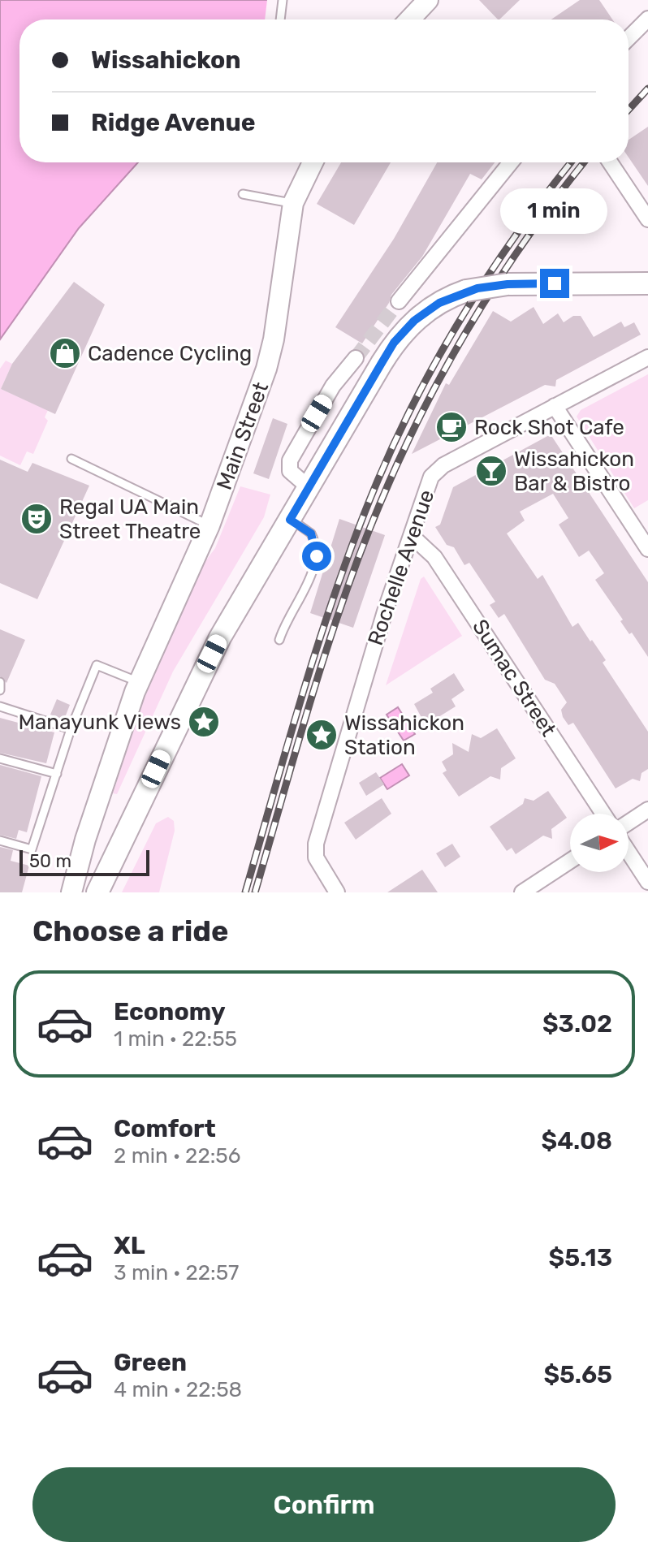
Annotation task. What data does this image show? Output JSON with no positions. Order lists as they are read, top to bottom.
{
  "streets": {
    "street": ["Main Street", "Rochelle Avenue", "Sumac Street"]
  },
  "crossings": [
    ["Rochelle Avenue", "Sumac Street"]
  ],
  "places": {
    "shop": ["Cadence Cycling"],
    "cafe": ["Rock Shot Cafe"],
    "bar": ["Wissahickon Bar & Bistro"],
    "theatre": ["Regal UA Main Street Theatre"],
    "place": ["Manayunk Views", "Wissahickon Station"]
  },
  "scale_bar": "50 m",
  "north": "right",
  "page": {
    "banner": ["Wissahickon", "Ridge Avenue"],
    "bubble": "1 min",
    "scale": "50 m",
    "heading": "Choose a ride",
    "list": [
      {
        "name": "Economy",
        "note": "1 min · 22:55",
        "value": "$3.02"
      },
      {
        "name": "Comfort",
        "note": "2 min · 22:56",
        "value": "$4.08"
      },
      {
        "name": "XL",
        "note": "3 min · 22:57",
        "value": "$5.13"
      },
      {
        "name": "Green",
        "note": "4 min · 22:58",
        "value": "$5.65"
      }
    ],
    "buttons": "Confirm"
  }
}
